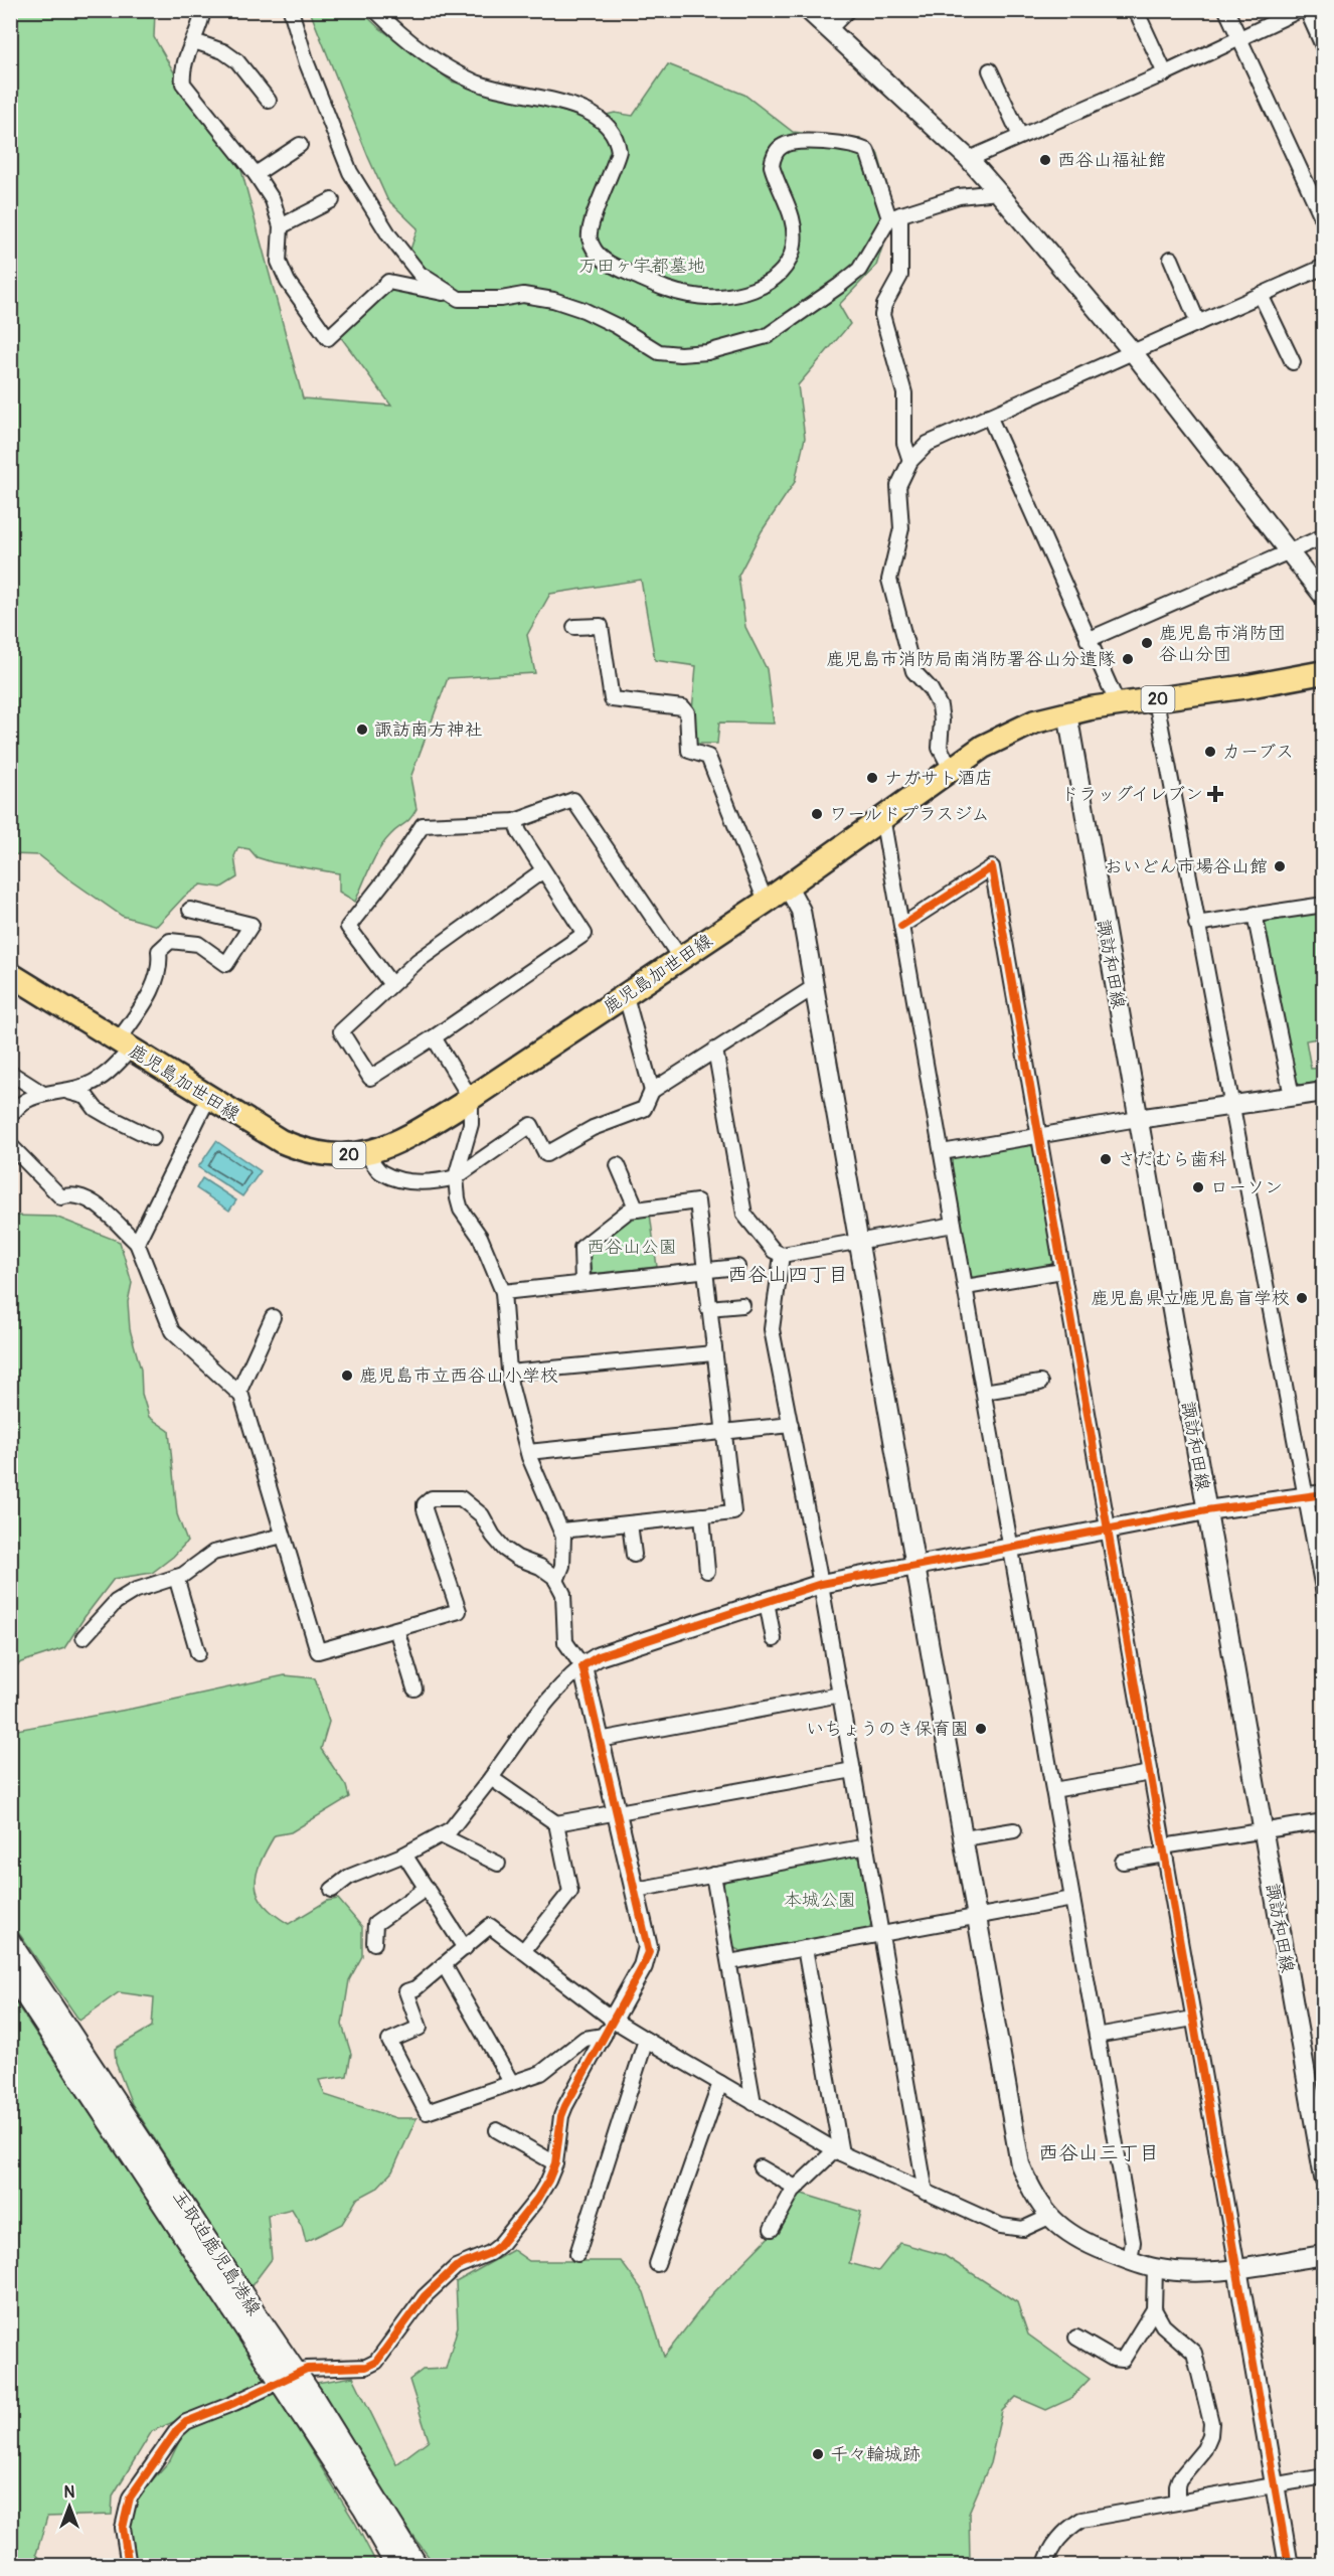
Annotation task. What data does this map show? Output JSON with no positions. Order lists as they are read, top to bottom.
{
  "streets": {
    "main road": ["20", "鹿児島加世田線", "玉取迫鹿児島港線"],
    "street": ["諏訪和田線"]
  },
  "crossings": [
    ["諏訪和田線", "鹿児島加世田線"]
  ],
  "districts": ["西谷山四丁目", "西谷山三丁目"],
  "parks": ["万田ヶ宇都墓地", "西谷山公園", "本城公園"],
  "places": {
    "other": [
      "西谷山福祉館",
      "鹿児島市消防団 谷山分団",
      "鹿児島市消防局南消防署谷山分遣隊",
      "諏訪南方神社",
      "カーブス",
      "ナガサト酒店",
      "ワールドプラスジム",
      "おいどん市場谷山館",
      "さだむら歯科",
      "ローソン",
      "鹿児島県立鹿児島盲学校",
      "鹿児島市立西谷山小学校",
      "いちょうのき保育園",
      "千々輪城跡"
    ],
    "health": ["ドラッグイレブン"]
  },
  "north": "top"
}
